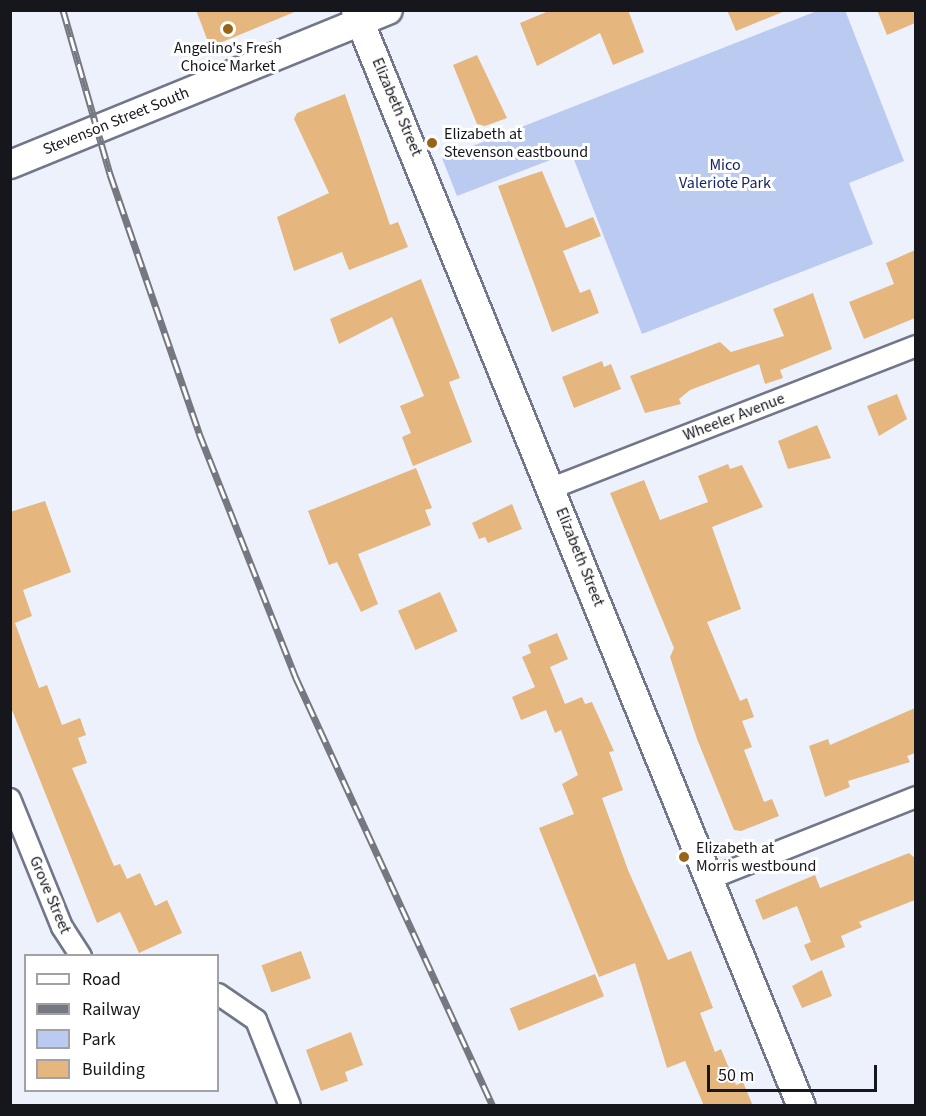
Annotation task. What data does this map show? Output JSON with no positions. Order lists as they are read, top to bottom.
{
  "streets": {
    "main road": ["Elizabeth Street", "Stevenson Street South"],
    "street": ["Wheeler Avenue", "Grove Street"]
  },
  "crossings": [
    ["Elizabeth Street", "Stevenson Street South"],
    ["Elizabeth Street", "Wheeler Avenue"]
  ],
  "parks": ["Mico Valeriote Park"],
  "places": ["Angelino's Fresh Choice Market", "Elizabeth at Stevenson eastbound", "Elizabeth at Morris westbound"],
  "legend": [
    "Road",
    "Railway",
    "Park",
    "Building"
  ],
  "scale_bar": "50 m"
}
